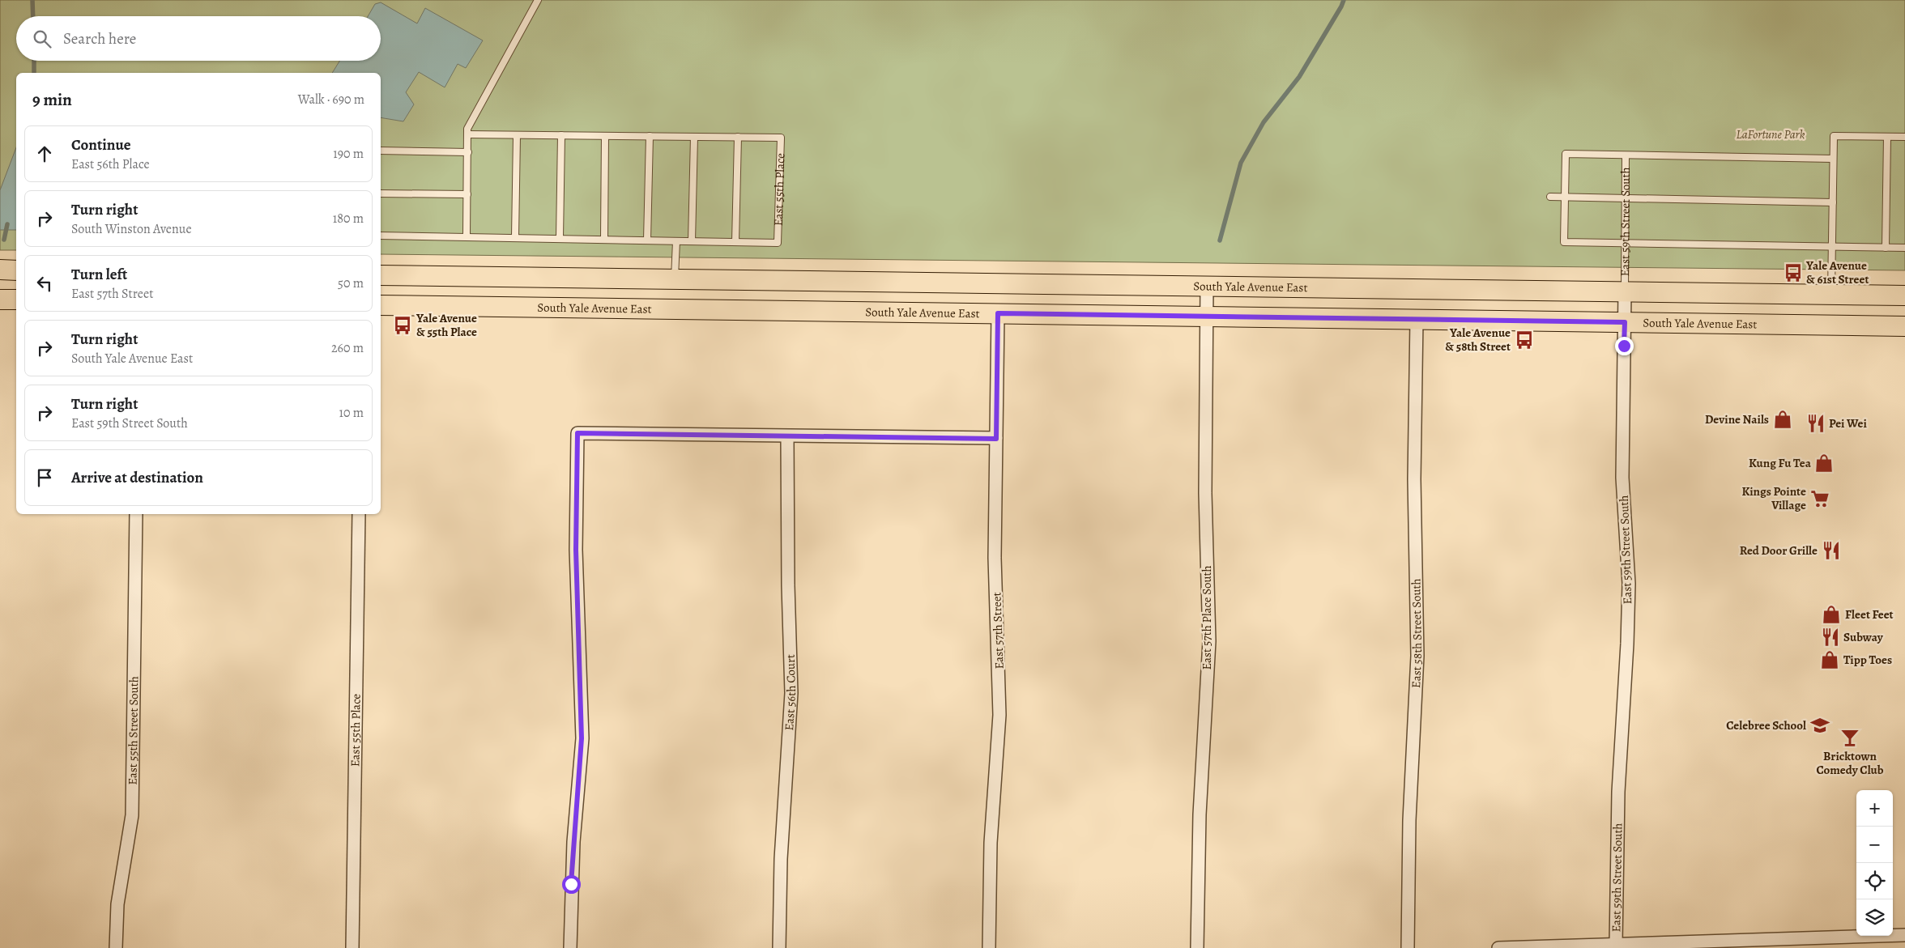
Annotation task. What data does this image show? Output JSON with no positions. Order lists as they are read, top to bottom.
{
  "streets": {
    "main road": ["South Yale Avenue East"],
    "street": [
      "East 55th Place",
      "East 59th Street South",
      "East 57th Place South",
      "East 57th Street",
      "East 58th Street South",
      "East 56th Court",
      "East 55th Street South"
    ]
  },
  "crossings": [
    ["East 59th Street South", "South Yale Avenue East"],
    ["South Yale Avenue East", "East 57th Place South"],
    ["South Yale Avenue East", "East 57th Street"],
    ["South Yale Avenue East", "East 58th Street South"]
  ],
  "parks": ["LaFortune Park"],
  "places": {
    "bus stop": ["Yale Avenue & 61st Street", "Yale Avenue & 55th Place", "Yale Avenue & 58th Street"],
    "shop": [
      "Devine Nails",
      "Kung Fu Tea",
      "Fleet Feet",
      "Tipp Toes"
    ],
    "restaurant": ["Pei Wei", "Red Door Grille", "Subway"],
    "supermarket": ["Kings Pointe Village"],
    "school or university": ["Celebree School"],
    "bar": ["Bricktown Comedy Club"]
  },
  "page": {
    "search": "Search here",
    "heading": ["9 min", "Walk · 690 m"],
    "list": [
      ["Continue", "East 56th Place", "190 m"],
      ["Turn right", "South Winston Avenue", "180 m"],
      ["Turn left", "East 57th Street", "50 m"],
      ["Turn right", "South Yale Avenue East", "260 m"],
      ["Turn right", "East 59th Street South", "10 m"],
      "Arrive at destination"
    ],
    "map_buttons": ["+", "−"]
  }
}
